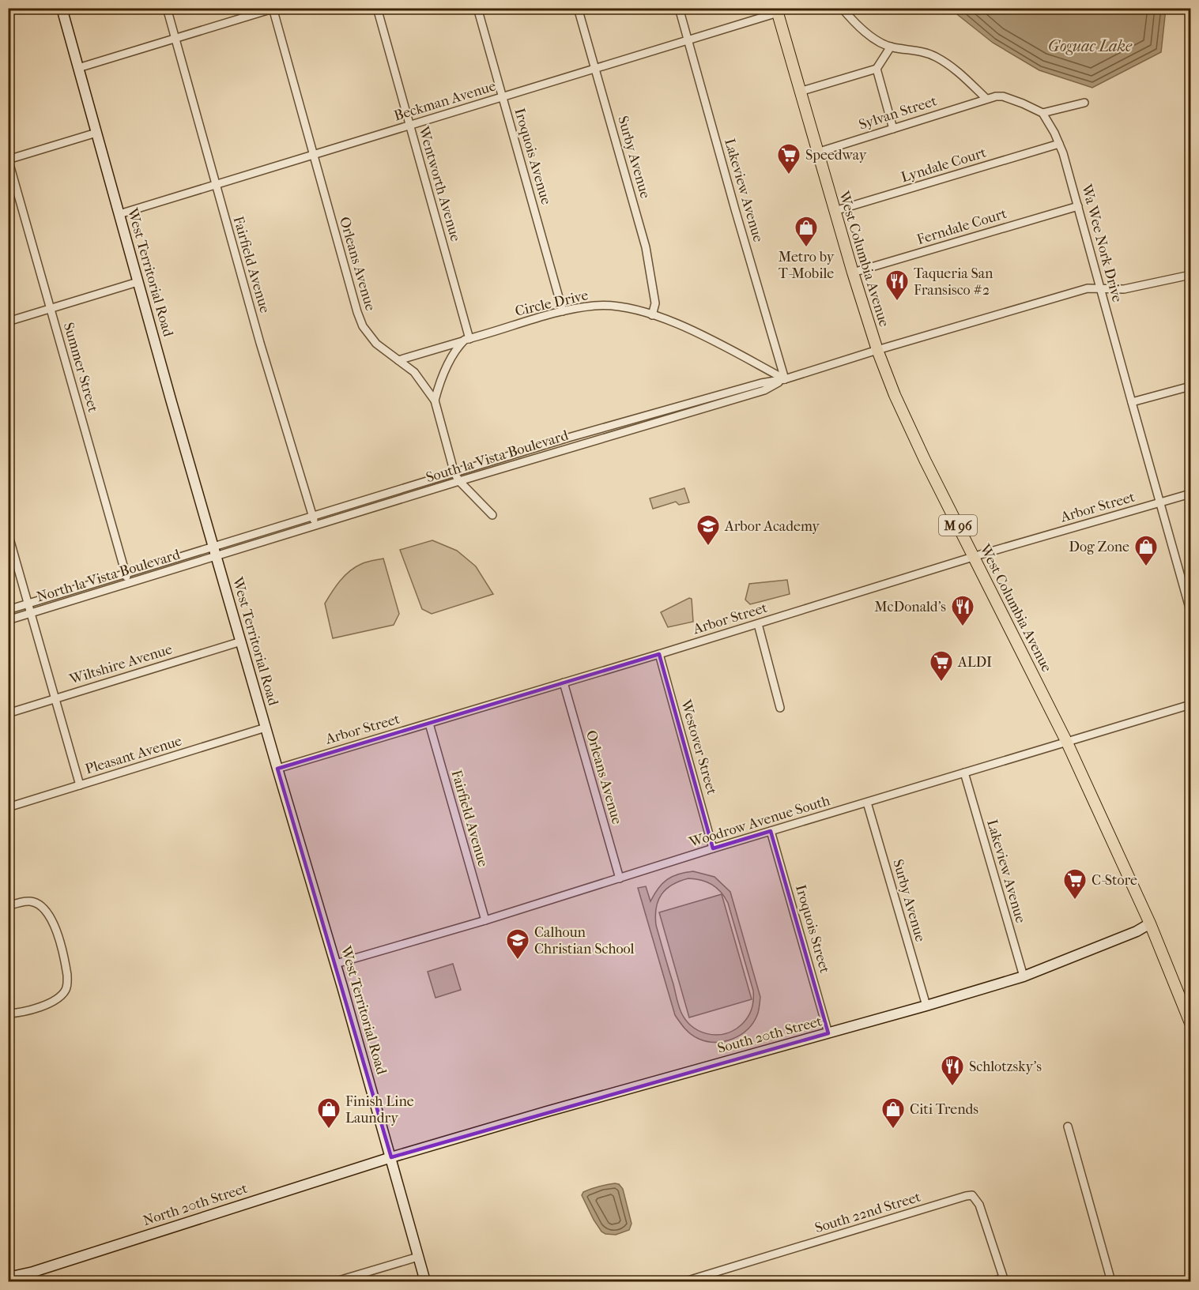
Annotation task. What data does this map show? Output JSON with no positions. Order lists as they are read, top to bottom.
{
  "streets": {
    "main road": ["West Columbia Avenue", "M 96"],
    "street": [
      "Beckman Avenue",
      "Sylvan Street",
      "Iroquois Avenue",
      "Surby Avenue",
      "Lyndale Court",
      "Wentworth Avenue",
      "Lakeview Avenue",
      "Ferndale Court",
      "Wa Wee Nork Drive",
      "Orleans Avenue",
      "Fairfield Avenue",
      "West Territorial Road",
      "Circle Drive",
      "Summer Street",
      "South la Vista Boulevard",
      "Arbor Street",
      "North la Vista Boulevard",
      "Wiltshire Avenue",
      "Westover Street",
      "Pleasant Avenue",
      "Woodrow Avenue South",
      "Iroquois Street",
      "South 20th Street",
      "North 20th Street",
      "South 22nd Street"
    ]
  },
  "crossings": [
    ["Beckman Avenue", "Iroquois Avenue"],
    ["Beckman Avenue", "Surby Avenue"],
    ["Beckman Avenue", "Wentworth Avenue"],
    ["Beckman Avenue", "Lakeview Avenue"],
    ["Beckman Avenue", "West Columbia Avenue"],
    ["Beckman Avenue", "Orleans Avenue"],
    ["Beckman Avenue", "Fairfield Avenue"],
    ["Beckman Avenue", "West Territorial Road"],
    ["Sylvan Street", "West Columbia Avenue"],
    ["Iroquois Avenue", "Circle Drive"],
    ["Surby Avenue", "Circle Drive"],
    ["Surby Avenue", "Woodrow Avenue South"],
    ["Surby Avenue", "South 20th Street"],
    ["Lyndale Court", "Wa Wee Nork Drive"],
    ["Lyndale Court", "West Columbia Avenue"],
    ["Wentworth Avenue", "Circle Drive"],
    ["Lakeview Avenue", "Circle Drive"],
    ["Lakeview Avenue", "South la Vista Boulevard"],
    ["Lakeview Avenue", "Woodrow Avenue South"],
    ["Lakeview Avenue", "South 20th Street"],
    ["Ferndale Court", "Wa Wee Nork Drive"],
    ["Ferndale Court", "West Columbia Avenue"],
    ["Wa Wee Nork Drive", "South la Vista Boulevard"],
    ["Wa Wee Nork Drive", "Arbor Street"],
    ["West Columbia Avenue", "South la Vista Boulevard"],
    ["West Columbia Avenue", "Arbor Street"],
    ["West Columbia Avenue", "Woodrow Avenue South"],
    ["West Columbia Avenue", "South 20th Street"],
    ["Orleans Avenue", "Circle Drive"],
    ["Orleans Avenue", "South la Vista Boulevard"],
    ["Orleans Avenue", "Arbor Street"],
    ["Orleans Avenue", "Woodrow Avenue South"],
    ["Fairfield Avenue", "South la Vista Boulevard"],
    ["Fairfield Avenue", "Arbor Street"],
    ["Fairfield Avenue", "Woodrow Avenue South"],
    ["West Territorial Road", "South la Vista Boulevard"],
    ["West Territorial Road", "Arbor Street"],
    ["West Territorial Road", "North la Vista Boulevard"],
    ["West Territorial Road", "Wiltshire Avenue"],
    ["West Territorial Road", "Pleasant Avenue"],
    ["West Territorial Road", "Woodrow Avenue South"],
    ["West Territorial Road", "South 20th Street"],
    ["West Territorial Road", "North 20th Street"],
    ["Circle Drive", "South la Vista Boulevard"],
    ["Summer Street", "North la Vista Boulevard"],
    ["South la Vista Boulevard", "North la Vista Boulevard"],
    ["Arbor Street", "Westover Street"],
    ["Westover Street", "Woodrow Avenue South"],
    ["Woodrow Avenue South", "Iroquois Street"],
    ["Iroquois Street", "South 20th Street"],
    ["South 20th Street", "North 20th Street"]
  ],
  "water": ["Goguac Lake"],
  "places": {
    "supermarket": ["Speedway", "ALDI", "C-Store"],
    "shop": [
      "Metro by T-Mobile",
      "Dog Zone",
      "Finish Line Laundry",
      "Citi Trends"
    ],
    "restaurant": ["Taqueria San Fransisco #2", "McDonald's", "Schlotzsky's"],
    "school or university": ["Arbor Academy", "Calhoun Christian School"]
  }
}
